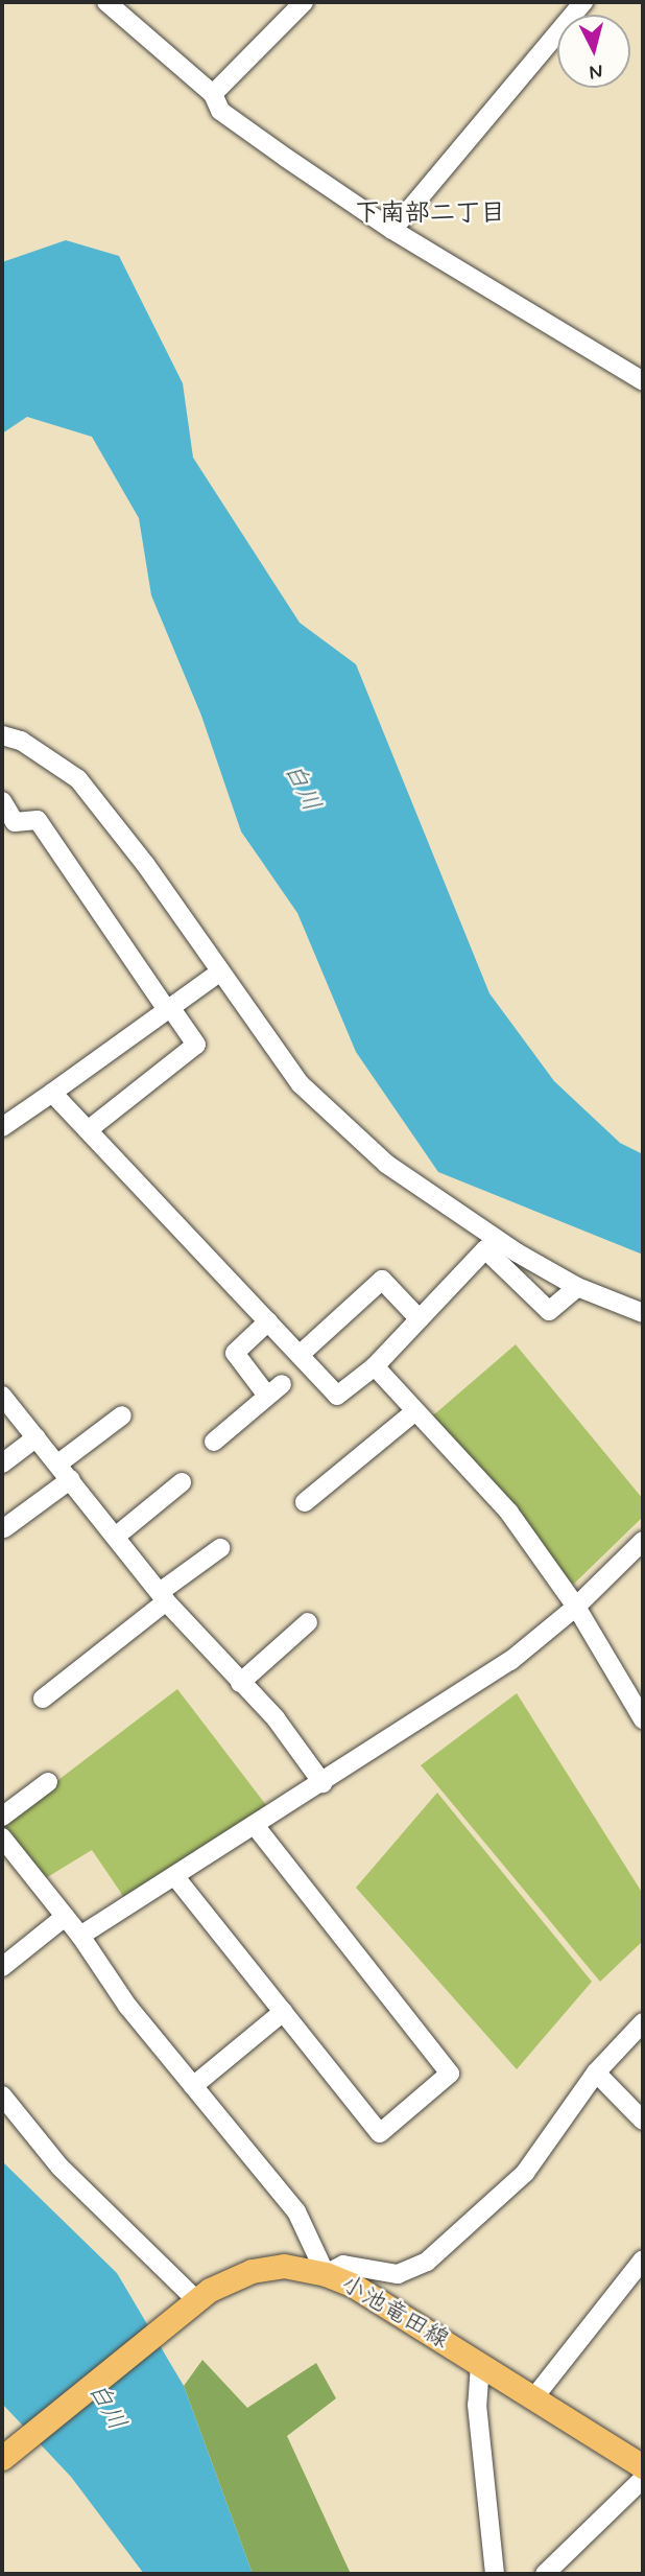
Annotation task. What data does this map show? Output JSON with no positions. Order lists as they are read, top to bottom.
{
  "streets": {
    "main road": ["小池竜田線"]
  },
  "districts": ["下南部二丁目"],
  "water": ["白川"],
  "north": "bottom"
}
